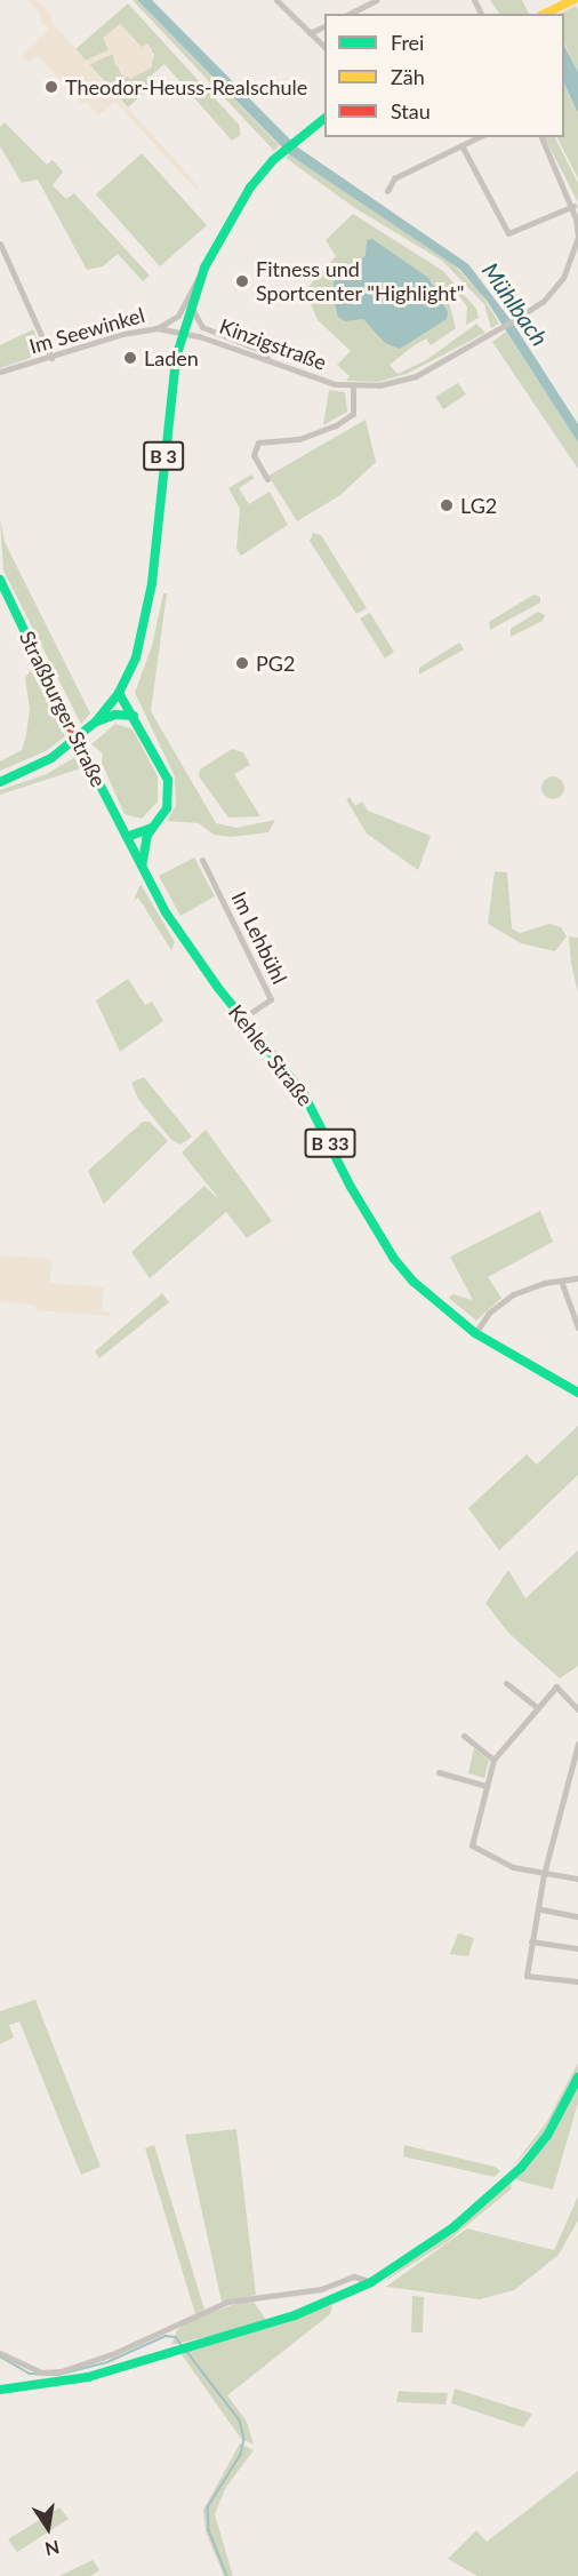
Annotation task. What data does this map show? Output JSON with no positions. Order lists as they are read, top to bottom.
{
  "streets": {
    "main road": [
      "B 3",
      "Straßburger Straße",
      "Kehler Straße",
      "B 33"
    ],
    "street": ["Im Seewinkel", "Kinzigstraße", "Im Lehbühl"]
  },
  "crossings": [
    ["Im Seewinkel", "Kinzigstraße"],
    ["Im Seewinkel", "B 3"],
    ["Kinzigstraße", "B 3"],
    ["Straßburger Straße", "Kehler Straße"],
    ["Im Lehbühl", "Kehler Straße"]
  ],
  "water": ["Mühlbach"],
  "places": [
    "Theodor-Heuss-Realschule",
    "Fitness und Sportcenter \"Highlight\"",
    "Laden",
    "LG2",
    "PG2"
  ],
  "legend": ["Frei", "Zäh", "Stau"],
  "north": "bottom"
}
